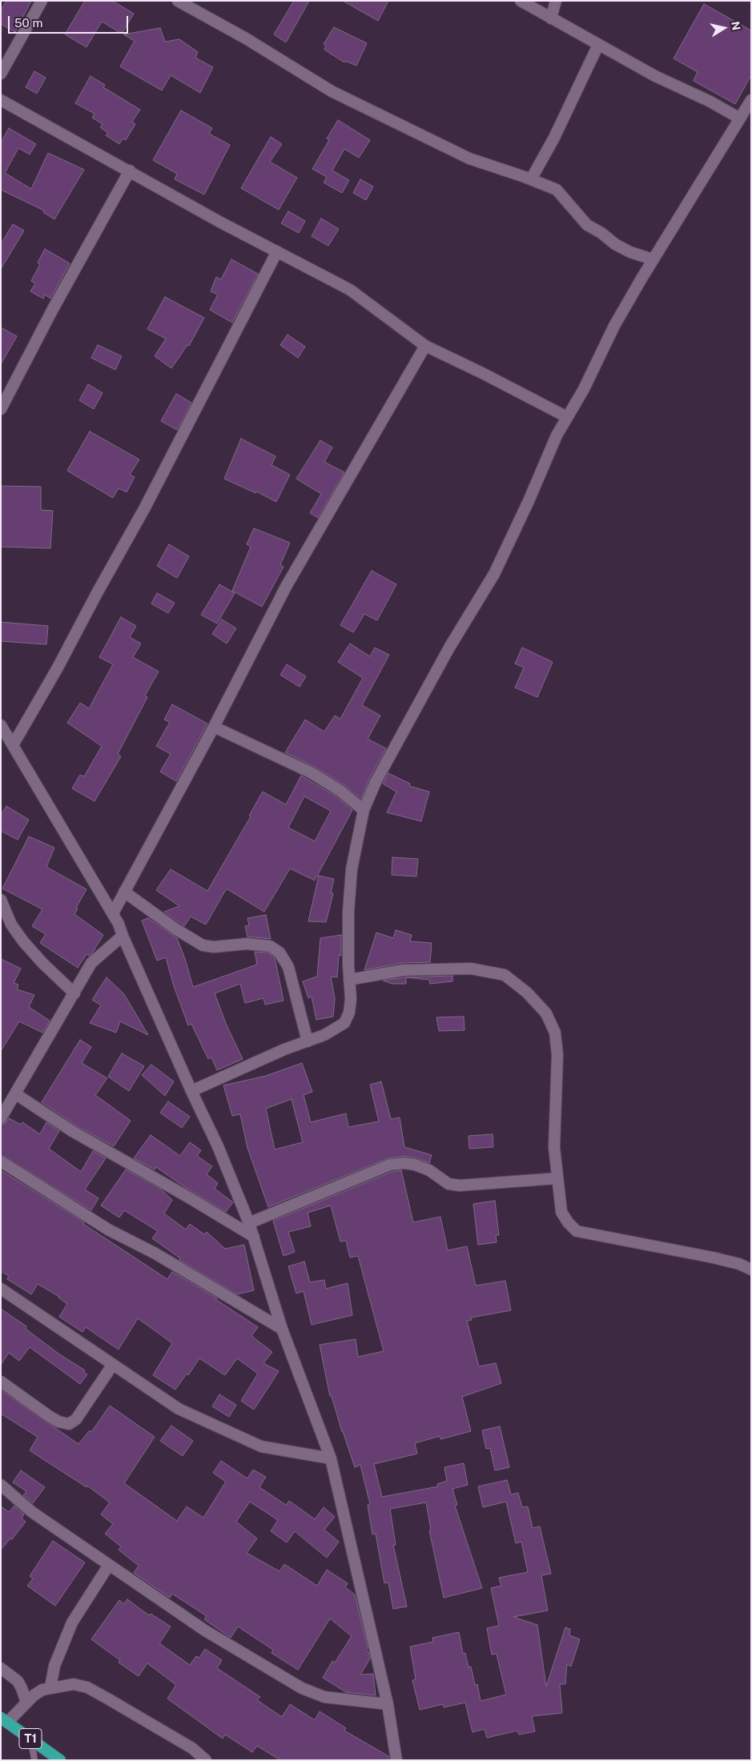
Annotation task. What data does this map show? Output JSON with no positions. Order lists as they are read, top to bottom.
{
  "streets": {
    "highway": ["T1"]
  },
  "scale_bar": "50 m",
  "north": "right"
}
